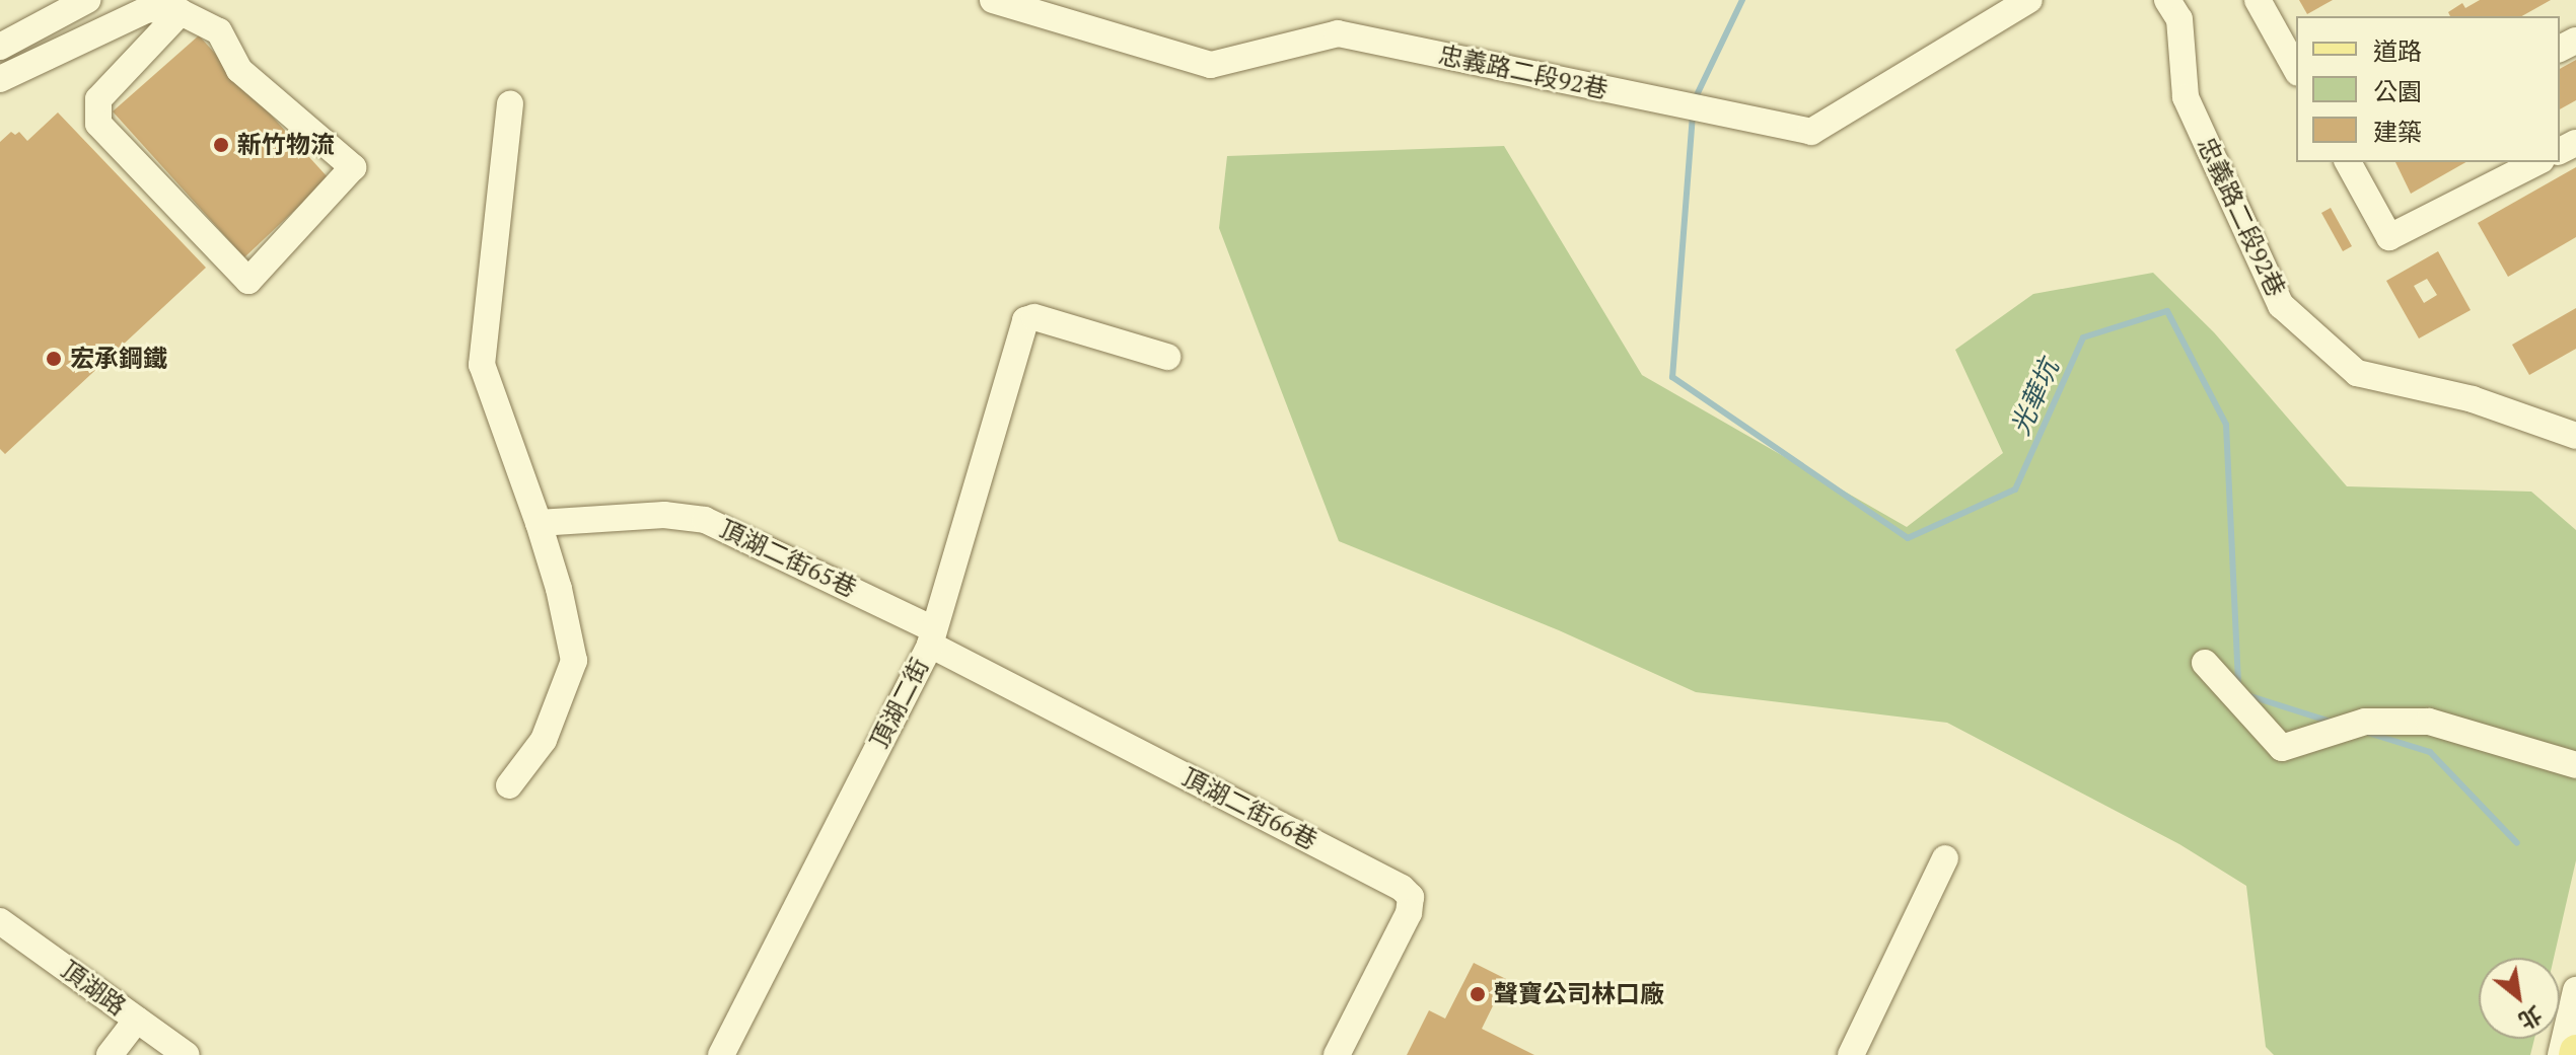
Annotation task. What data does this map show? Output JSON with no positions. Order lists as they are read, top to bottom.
{
  "streets": {
    "street": [
      "忠義路二段92巷",
      "頂湖二街65巷",
      "頂湖二街",
      "頂湖二街66巷",
      "頂湖路"
    ]
  },
  "crossings": [
    ["頂湖二街65巷", "頂湖二街"],
    ["頂湖二街65巷", "頂湖二街66巷"],
    ["頂湖二街", "頂湖二街66巷"]
  ],
  "water": ["光華坑"],
  "places": ["新竹物流", "宏承鋼鐵", "聲寶公司林口廠"],
  "legend": ["道路", "公園", "建築"],
  "north": "bottom right"
}
